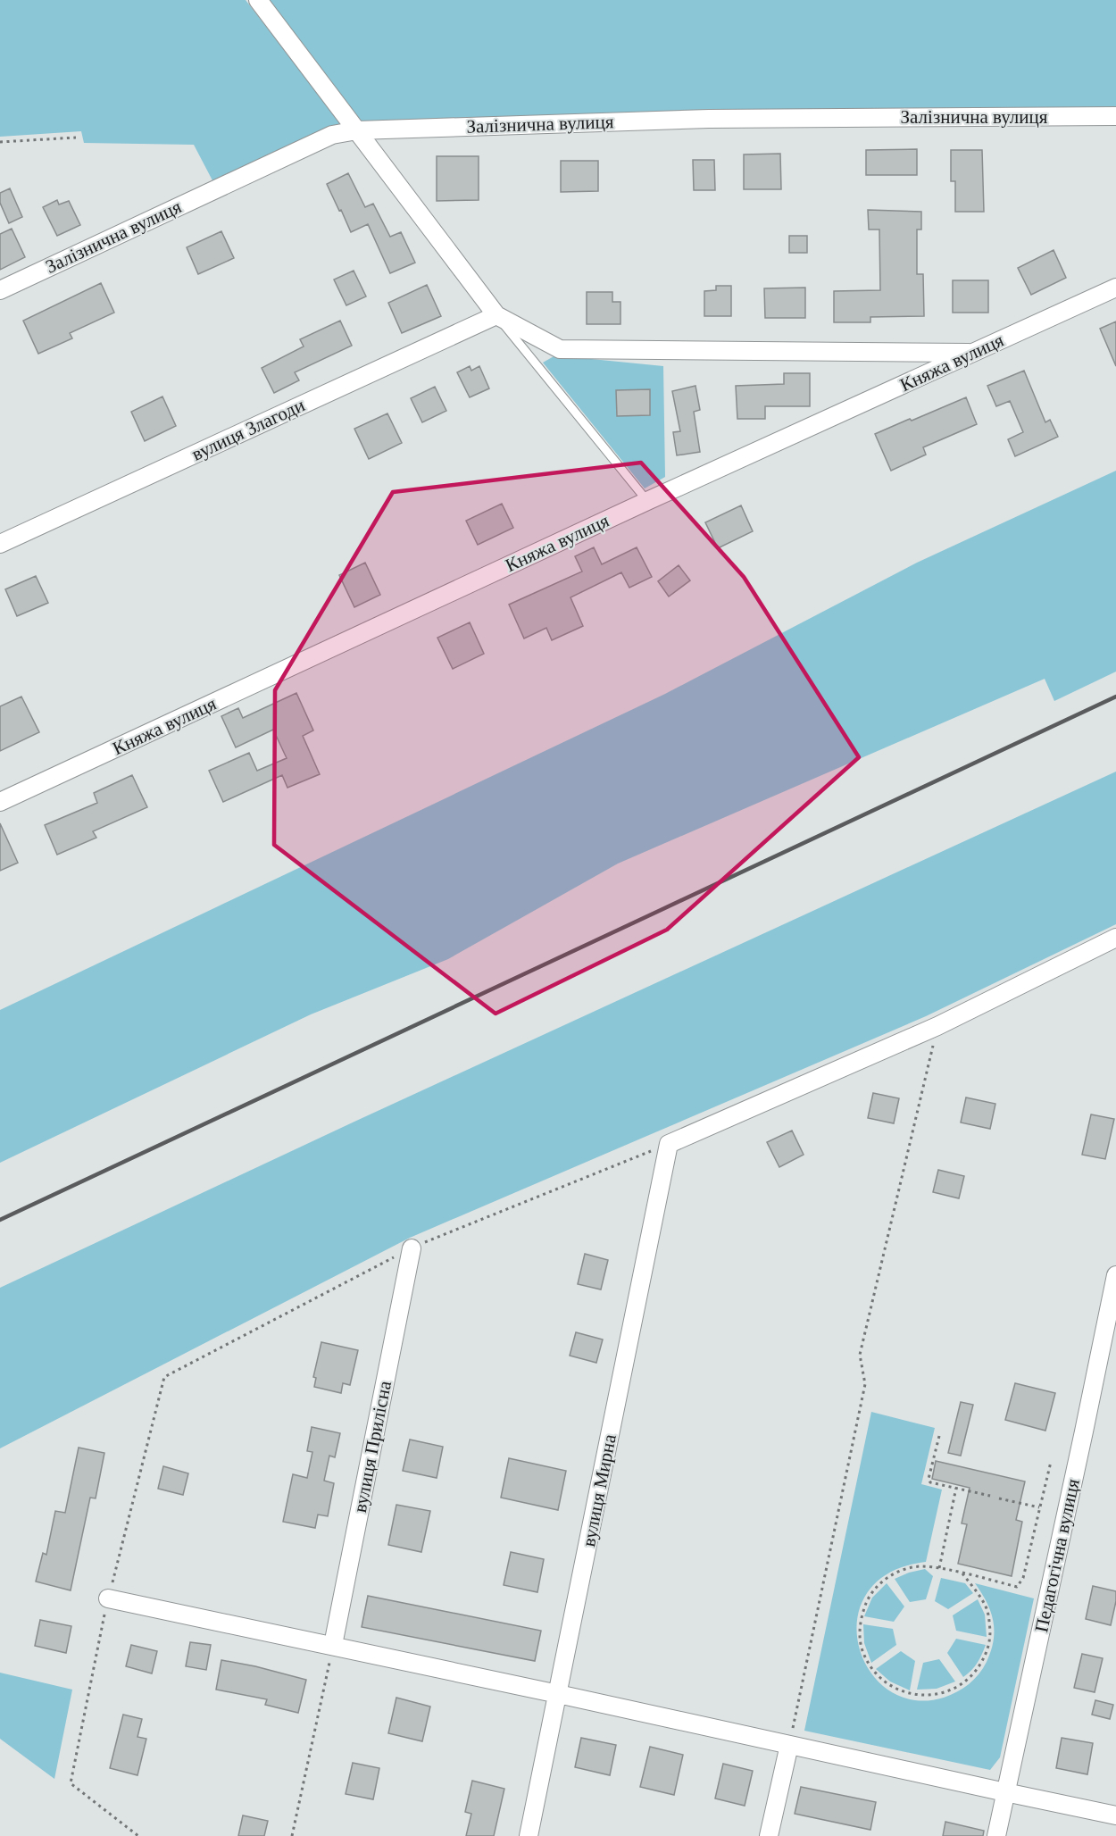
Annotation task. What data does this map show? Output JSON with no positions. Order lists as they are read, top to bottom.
{
  "streets": {
    "street": [
      "Залізнична вулиця",
      "Княжа вулиця",
      "вулиця Злагоди",
      "вулиця Прилісна",
      "вулиця Мирна",
      "Педагогічна вулиця"
    ]
  }
}
